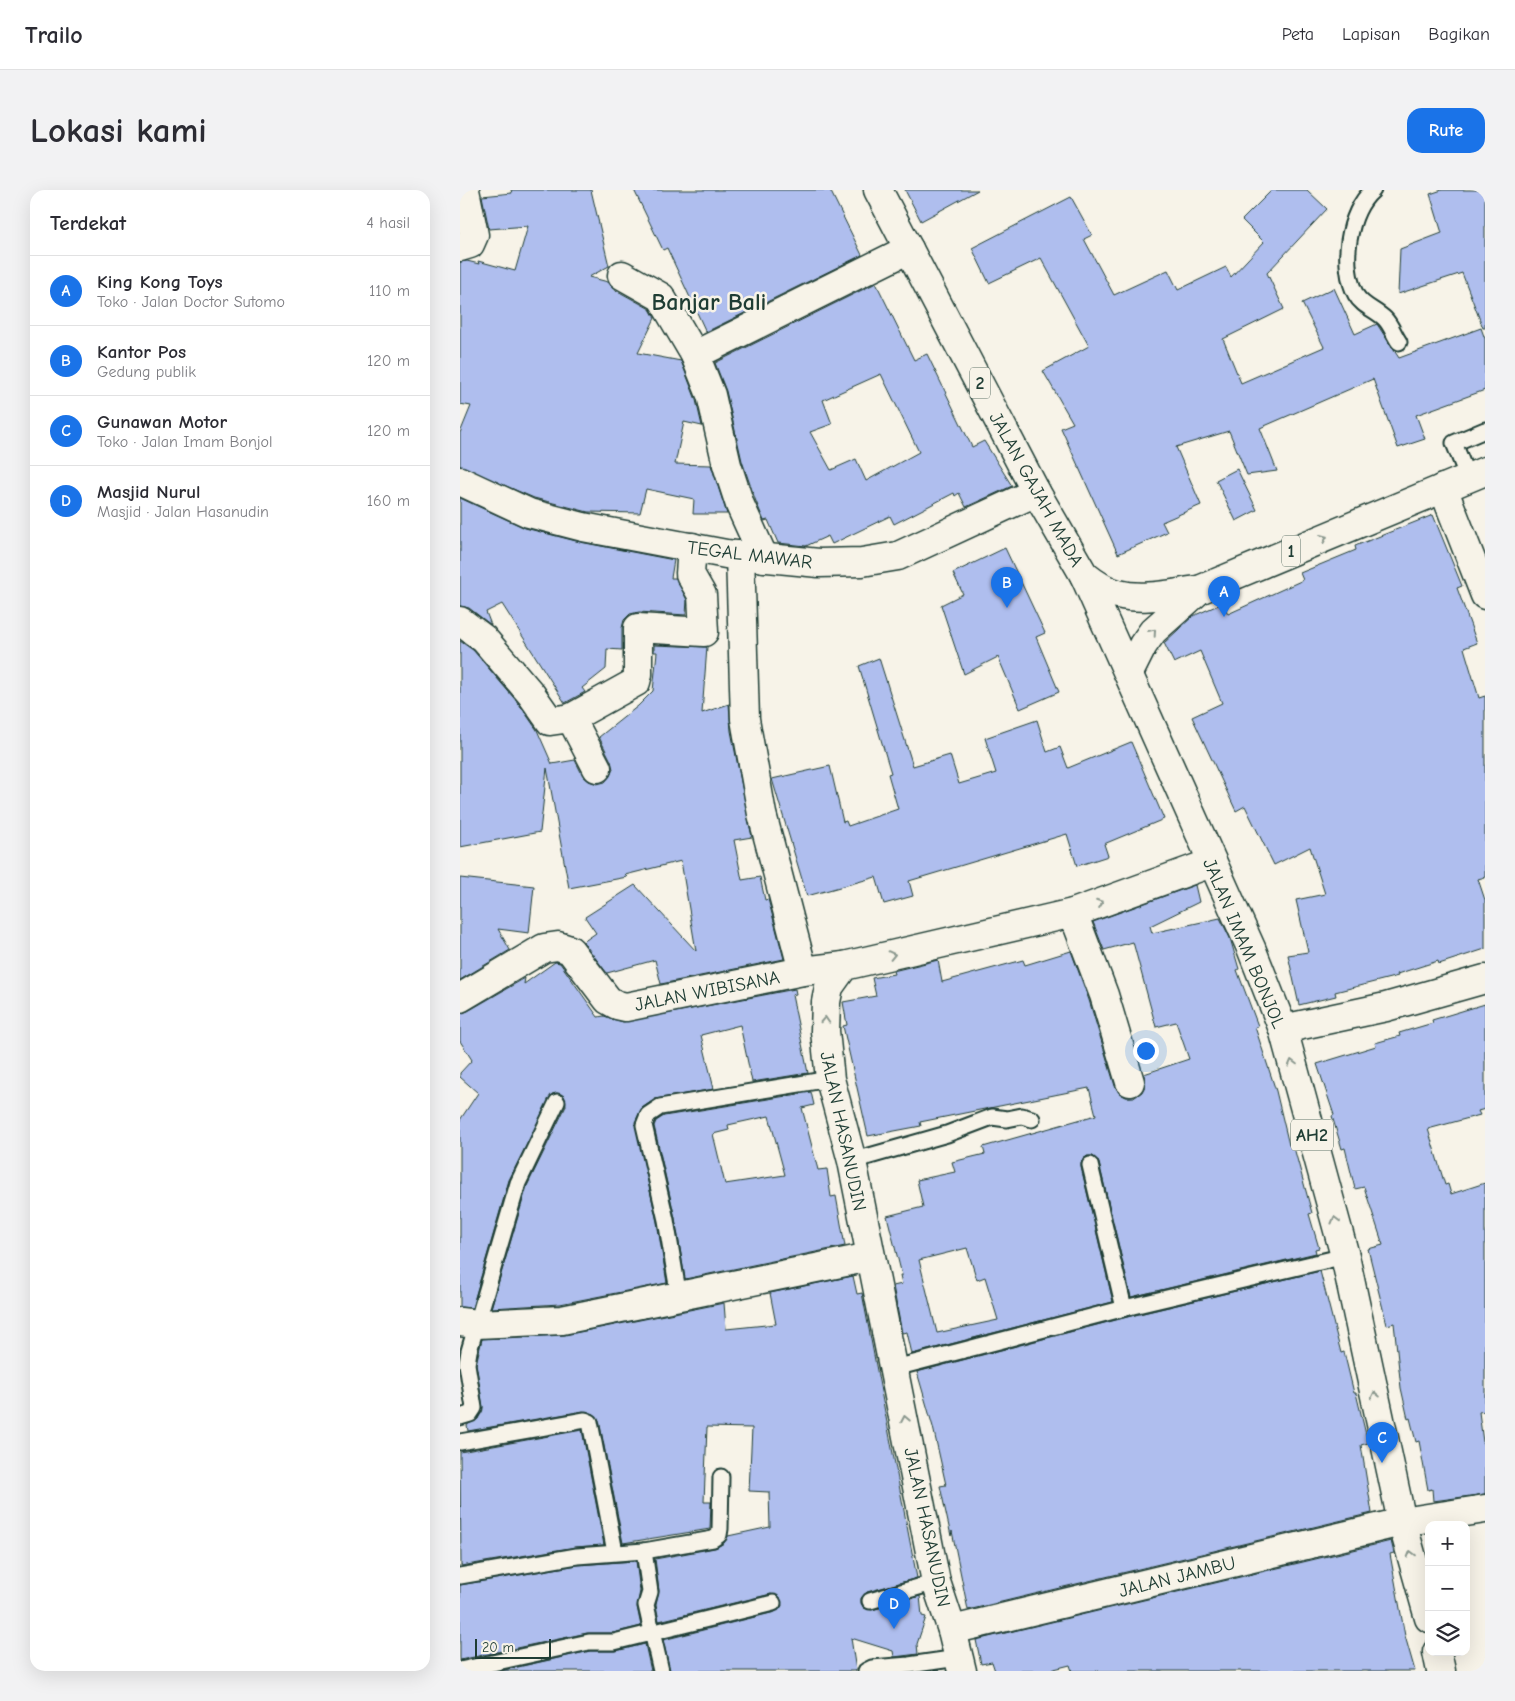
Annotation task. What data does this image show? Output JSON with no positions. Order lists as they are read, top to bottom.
{
  "streets": {
    "main road": [
      "2",
      "JALAN GAJAH MADA",
      "1",
      "TEGAL MAWAR",
      "JALAN IMAM BONJOL",
      "JALAN WIBISANA",
      "JALAN HASANUDIN",
      "AH2",
      "JALAN JAMBU"
    ]
  },
  "crossings": [
    ["JALAN GAJAH MADA", "TEGAL MAWAR"],
    ["JALAN GAJAH MADA", "JALAN IMAM BONJOL"],
    ["1", "JALAN IMAM BONJOL"],
    ["JALAN IMAM BONJOL", "JALAN JAMBU"],
    ["JALAN WIBISANA", "JALAN HASANUDIN"],
    ["JALAN HASANUDIN", "JALAN JAMBU"]
  ],
  "one_way": ["JALAN IMAM BONJOL", "JALAN HASANUDIN"],
  "districts": ["Banjar Bali"],
  "scale_bar": "20 m",
  "page": {
    "header": "Trailo",
    "nav": ["Peta", "Lapisan", "Bagikan"],
    "buttons": "Rute",
    "title": "Lokasi kami",
    "heading": ["Terdekat", "4 hasil"],
    "list": [
      {
        "mark": "A",
        "name": "King Kong Toys",
        "note": "Toko · Jalan Doctor Sutomo",
        "value": "110 m"
      },
      {
        "mark": "B",
        "name": "Kantor Pos",
        "note": "Gedung publik",
        "value": "120 m"
      },
      {
        "mark": "C",
        "name": "Gunawan Motor",
        "note": "Toko · Jalan Imam Bonjol",
        "value": "120 m"
      },
      {
        "mark": "D",
        "name": "Masjid Nurul",
        "note": "Masjid · Jalan Hasanudin",
        "value": "160 m"
      }
    ],
    "pins": [
      "B",
      "A",
      "C",
      "D"
    ],
    "map_buttons": ["+", "−"],
    "scale": "20 m"
  }
}
